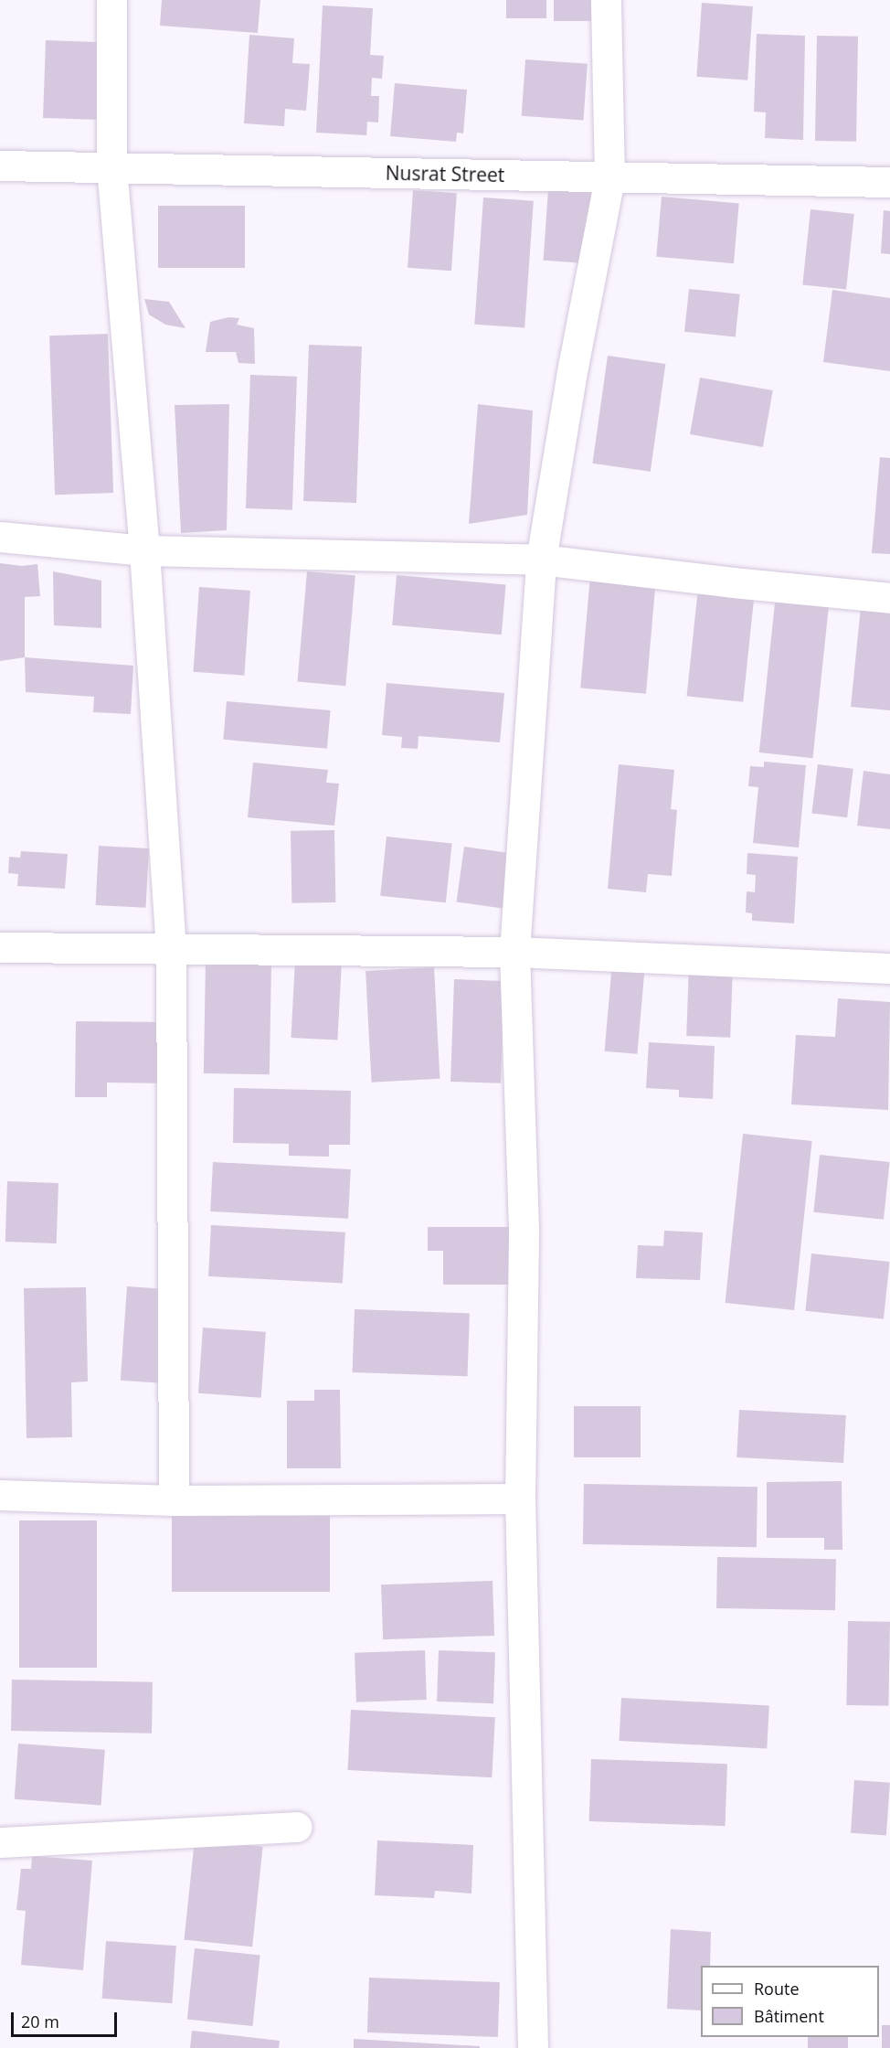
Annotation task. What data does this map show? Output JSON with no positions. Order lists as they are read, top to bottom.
{
  "streets": {
    "street": ["Nusrat Street"]
  },
  "legend": ["Route", "Bâtiment"],
  "scale_bar": "20 m"
}
